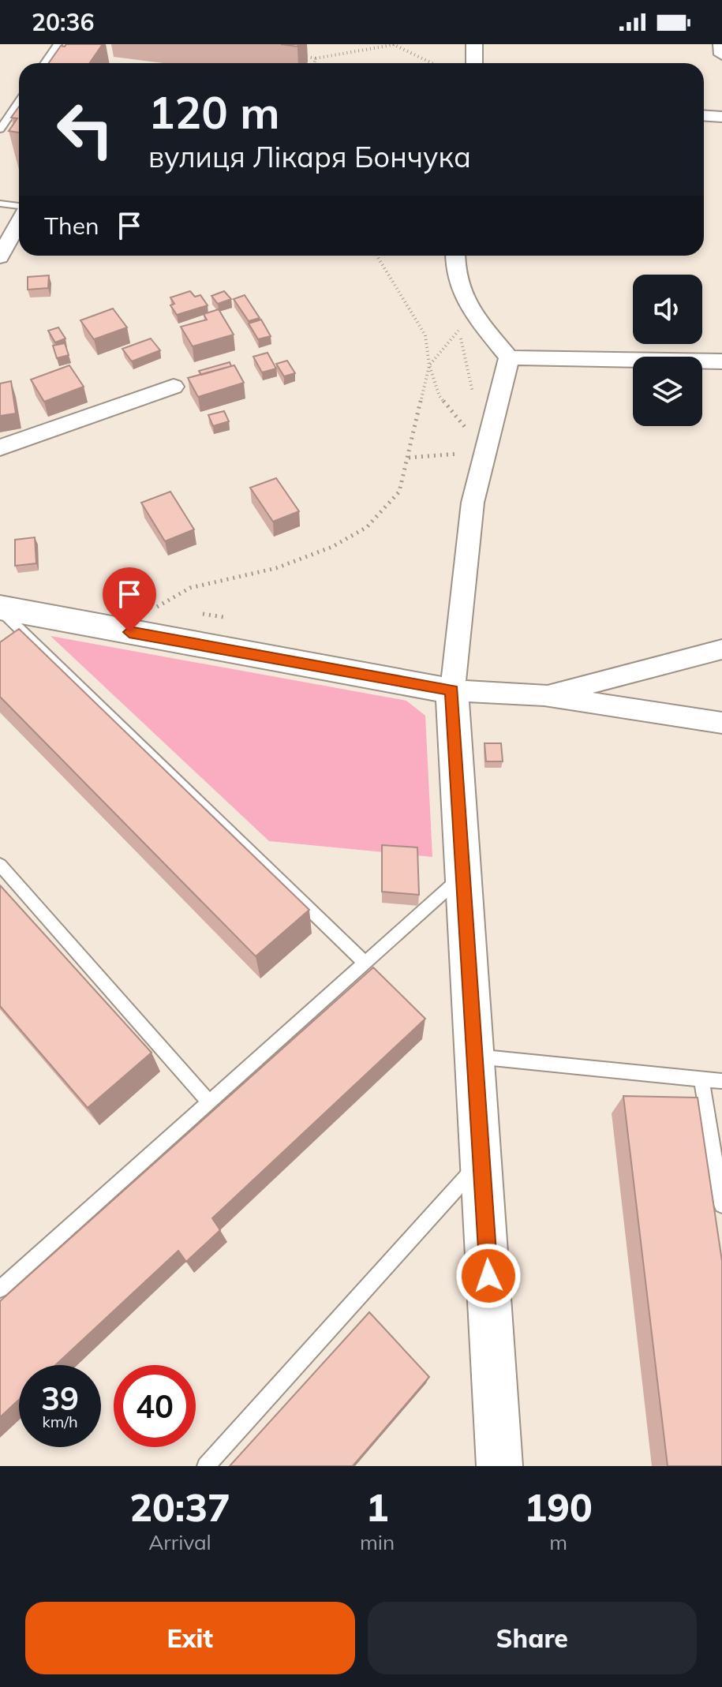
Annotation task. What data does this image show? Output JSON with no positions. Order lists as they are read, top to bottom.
{
  "page": {
    "status": "20:36",
    "turn": ["120 m", "вулиця Лікаря Бончука"],
    "then": "Then",
    "speed": "39 km/h",
    "limit": "40",
    "eta": [
      "20:37",
      "Arrival",
      "1",
      "min",
      "190",
      "m"
    ],
    "buttons": ["Exit", "Share"]
  }
}
